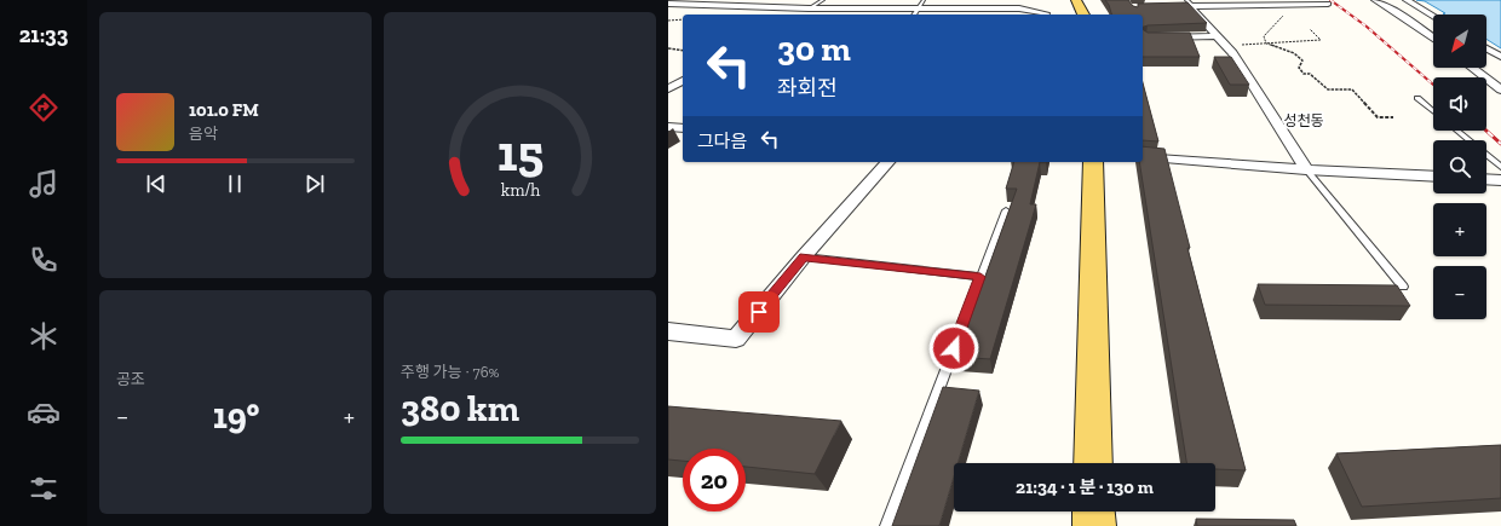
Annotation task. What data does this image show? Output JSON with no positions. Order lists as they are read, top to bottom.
{
  "districts": ["성천동"],
  "north": "bottom left",
  "page": {
    "tabs": "21:33",
    "map_buttons": ["+", "−"],
    "turn": ["30 m", "좌회전"],
    "song": ["101.0 FM", "음악"],
    "then": "그다음",
    "tile": [
      "공조",
      ["주행 가능 · 76%", "380 km"]
    ],
    "heat": ["−", "19°", "+"],
    "limit": "20",
    "trip": "21:34 · 1 분 · 130 m",
    "gauge": ["15", "km/h"]
  }
}
